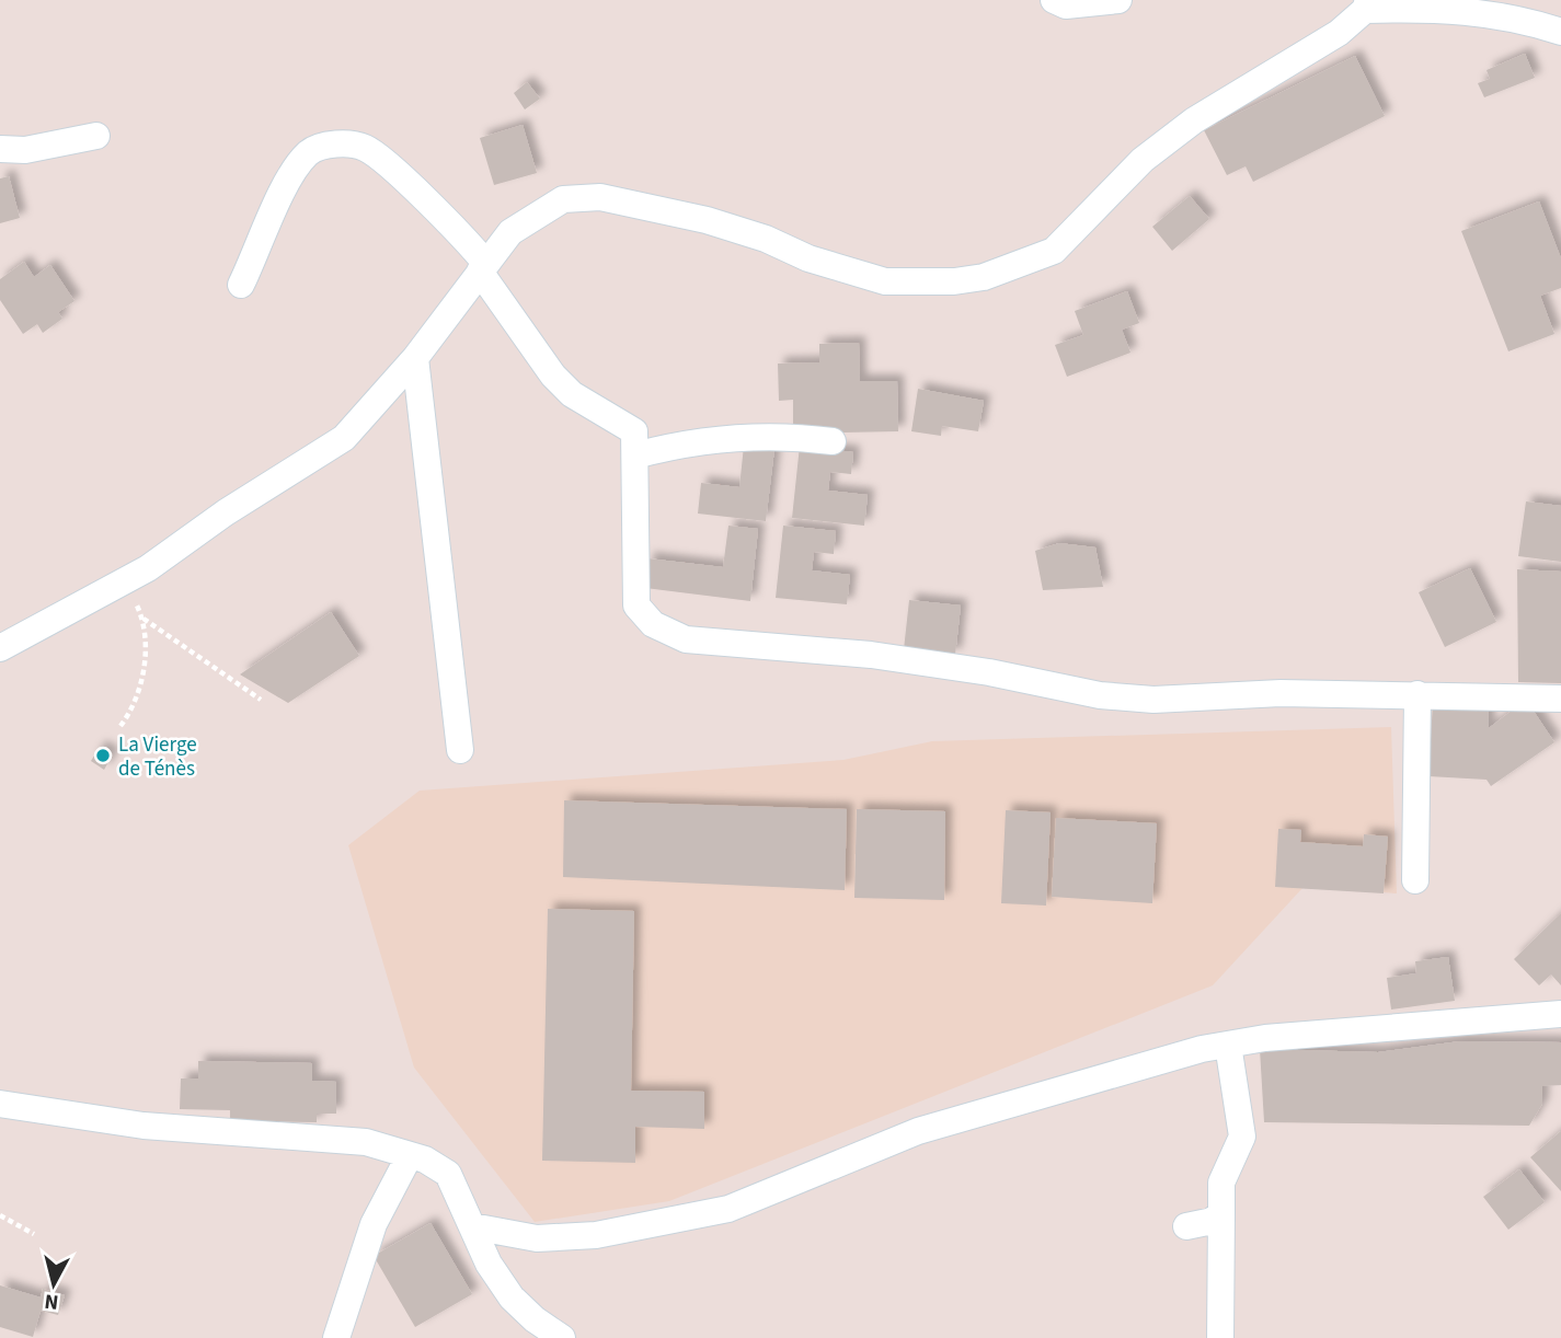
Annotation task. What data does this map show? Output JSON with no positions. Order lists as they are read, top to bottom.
{
  "places": ["La Vierge de Ténès"],
  "north": "bottom"
}
